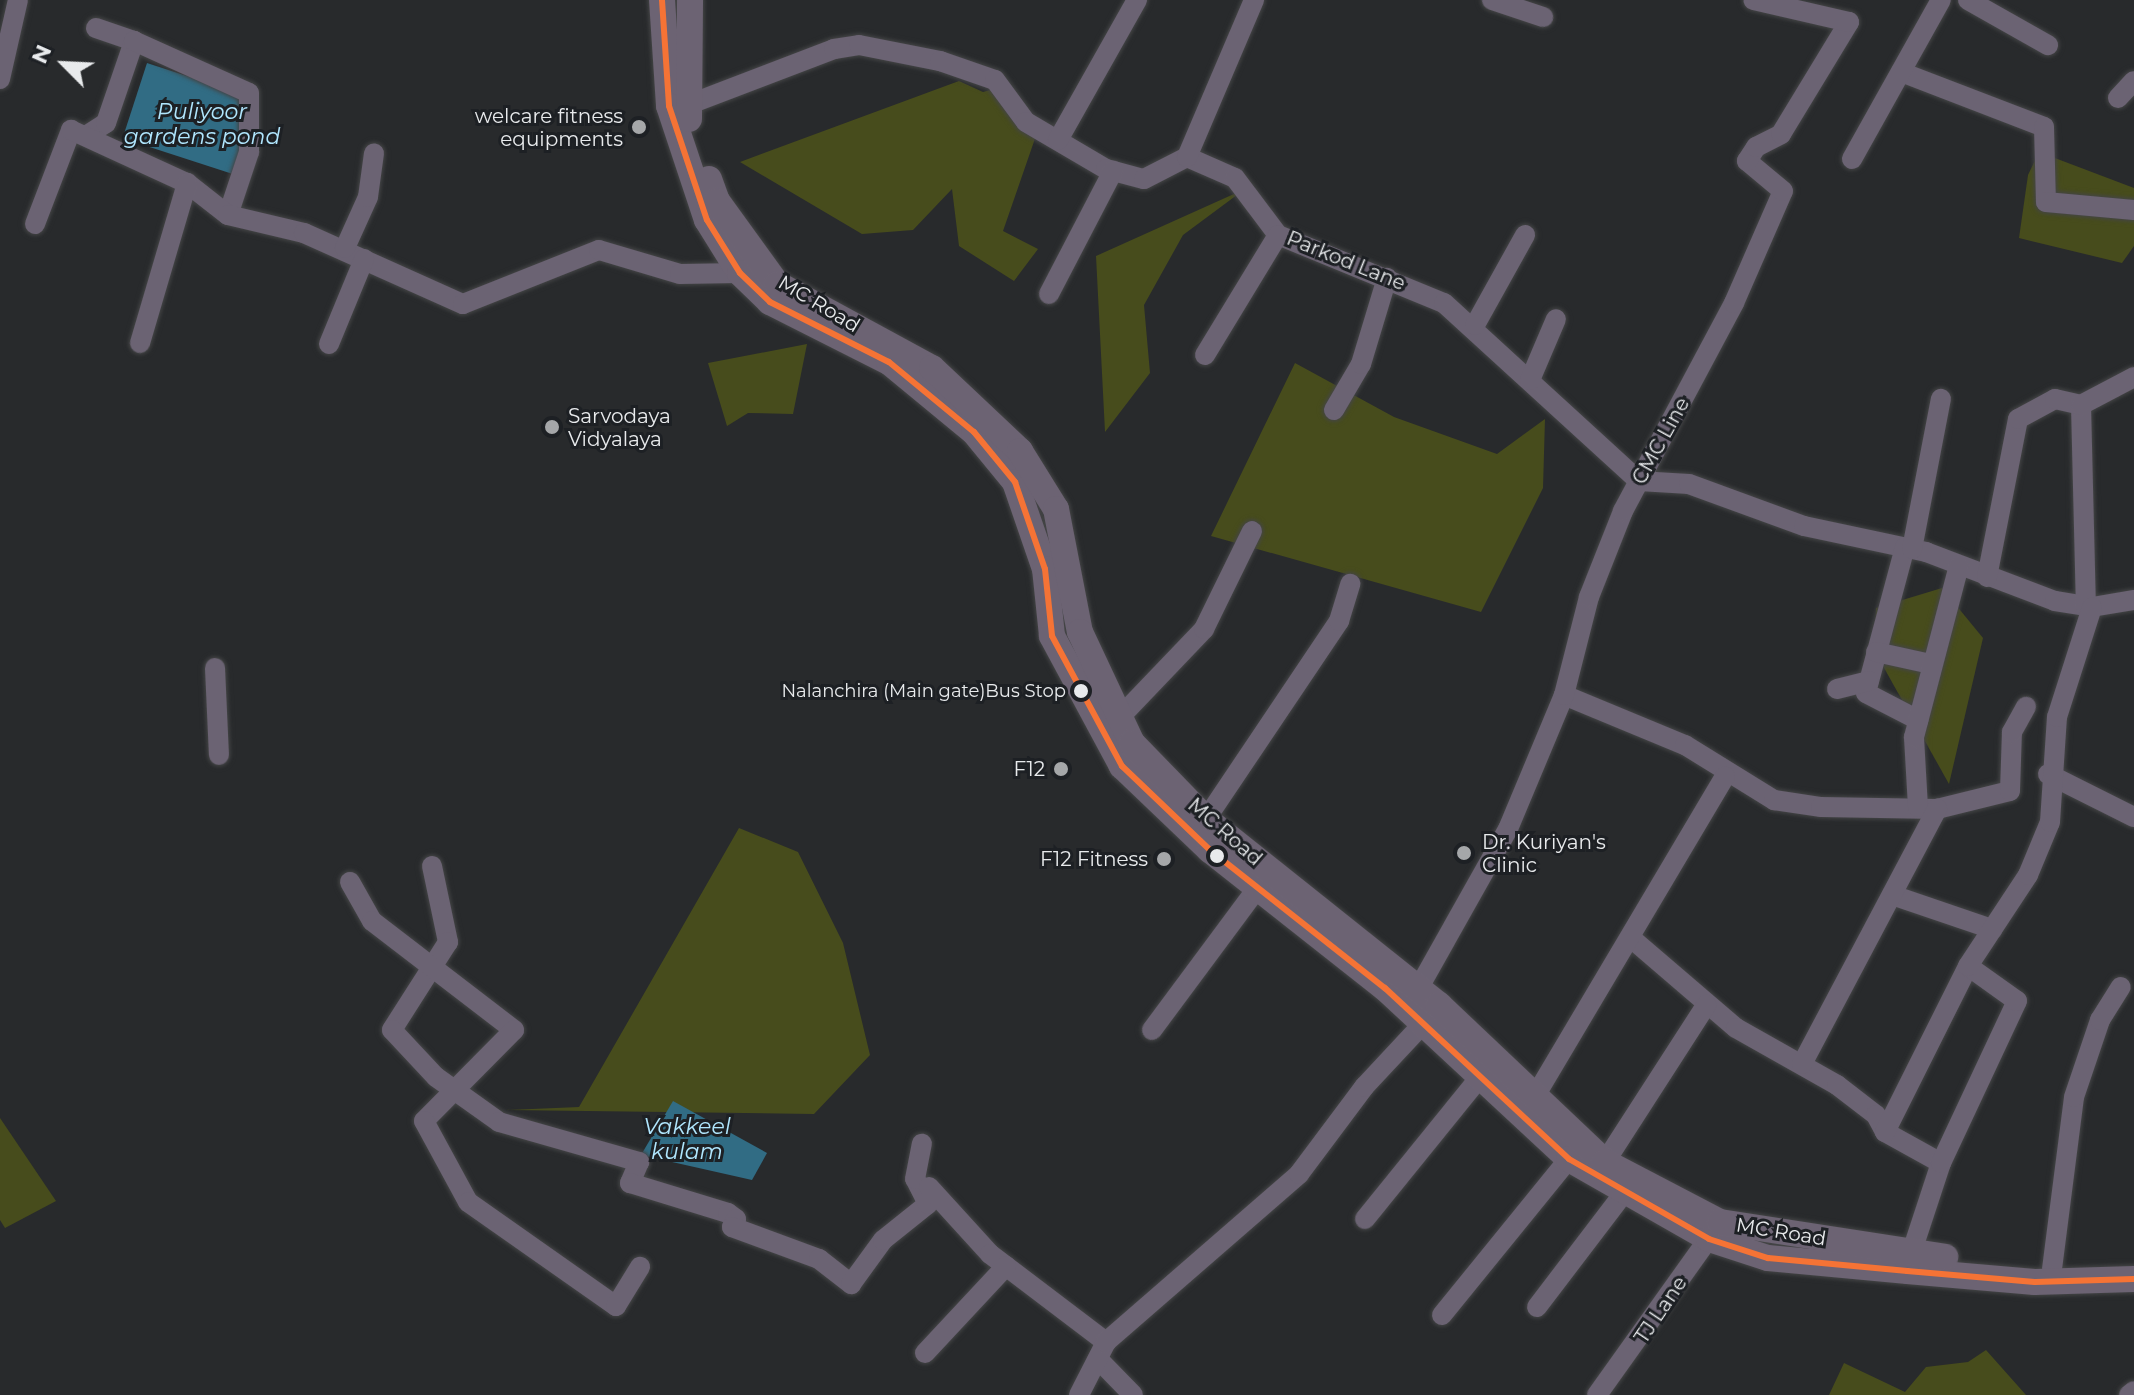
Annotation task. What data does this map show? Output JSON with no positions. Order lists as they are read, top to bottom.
{
  "streets": {
    "main road": ["MC Road"],
    "street": ["Parkod Lane", "CMC Line", "TJ Lane"]
  },
  "crossings": [
    ["Parkod Lane", "CMC Line"],
    ["MC Road", "CMC Line"],
    ["MC Road", "TJ Lane"]
  ],
  "water": ["Puliyoor gardens pond", "Vakkeel kulam"],
  "places": [
    "welcare fitness equipments",
    "Sarvodaya Vidyalaya",
    "Nalanchira (Main gate)Bus Stop",
    "F12",
    "Dr. Kuriyan's Clinic",
    "F12 Fitness"
  ],
  "north": "top left"
}
